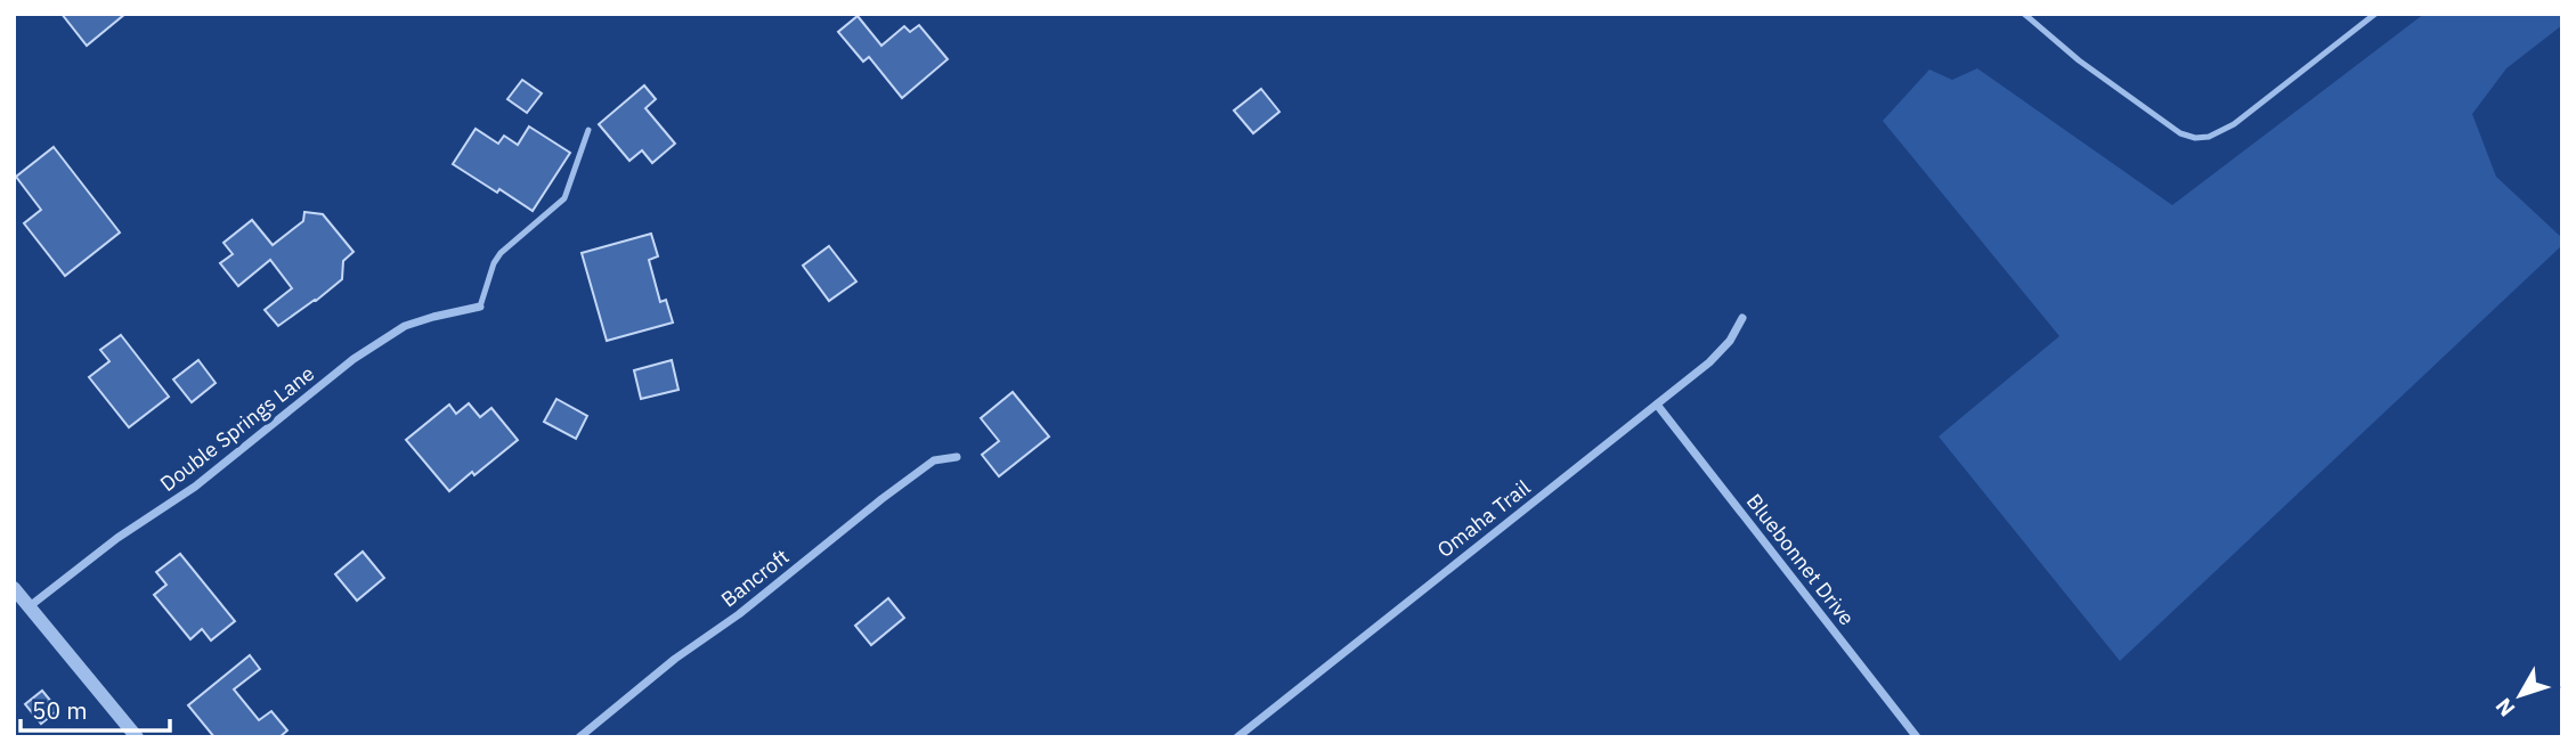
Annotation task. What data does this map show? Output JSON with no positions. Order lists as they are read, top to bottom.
{
  "streets": {
    "street": [
      "Double Springs Lane",
      "Omaha Trail",
      "Bluebonnet Drive",
      "Bancroft"
    ]
  },
  "crossings": [
    ["Omaha Trail", "Bluebonnet Drive"]
  ],
  "scale_bar": "50 m",
  "north": "bottom left"
}
